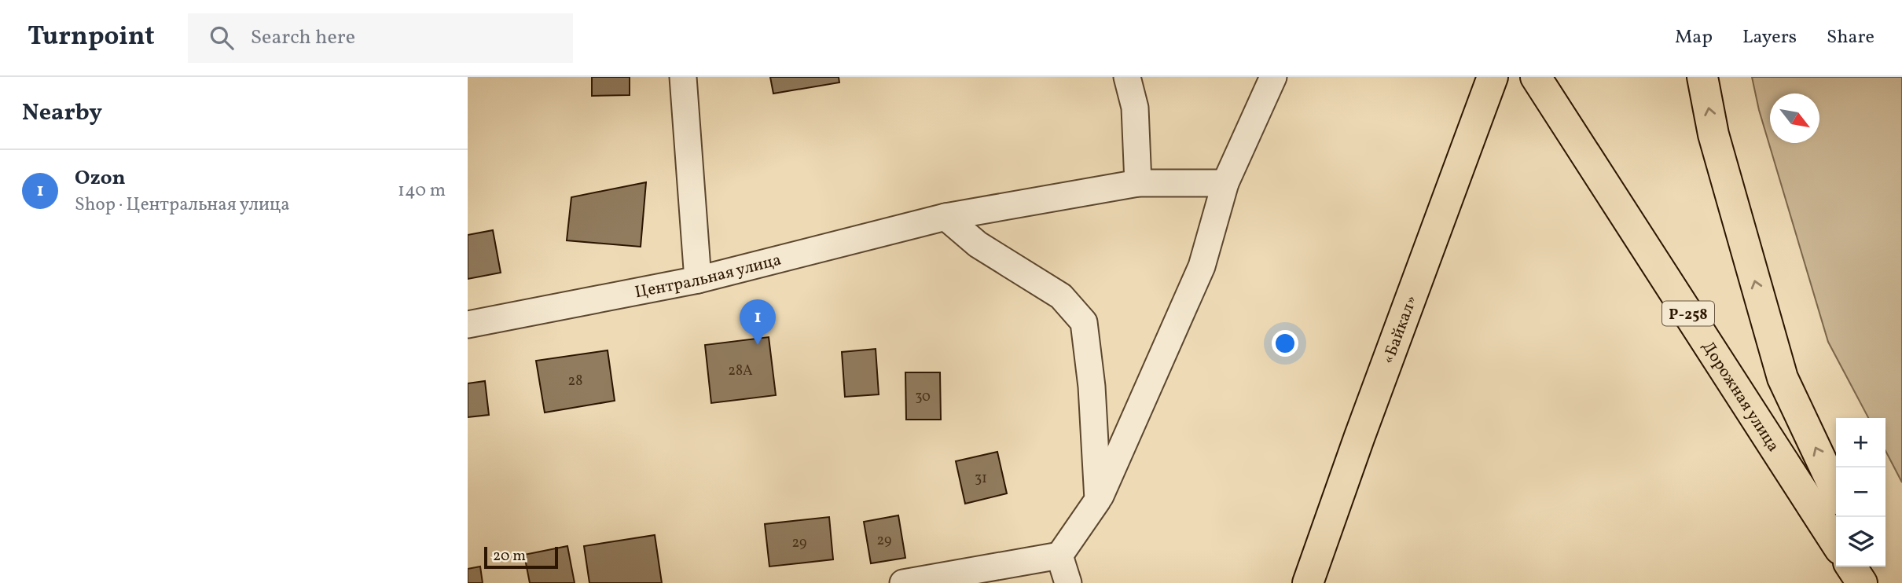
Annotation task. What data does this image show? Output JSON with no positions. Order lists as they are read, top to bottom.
{
  "streets": {
    "highway": ["Р-258", "«Байкал»", "Дорожная улица"],
    "street": ["Центральная улица"]
  },
  "house_numbers": [
    "28А",
    "28",
    "30",
    "31",
    "29",
    "29"
  ],
  "scale_bar": "20 m",
  "north": "bottom right",
  "page": {
    "header": "Turnpoint",
    "search": "Search here",
    "nav": ["Map", "Layers", "Share"],
    "heading": "Nearby",
    "list": [
      {
        "mark": "1",
        "name": "Ozon",
        "note": "Shop · Центральная улица",
        "value": "140 m"
      }
    ],
    "pins": "1",
    "map_buttons": ["+", "−"],
    "scale": "20 m"
  }
}
